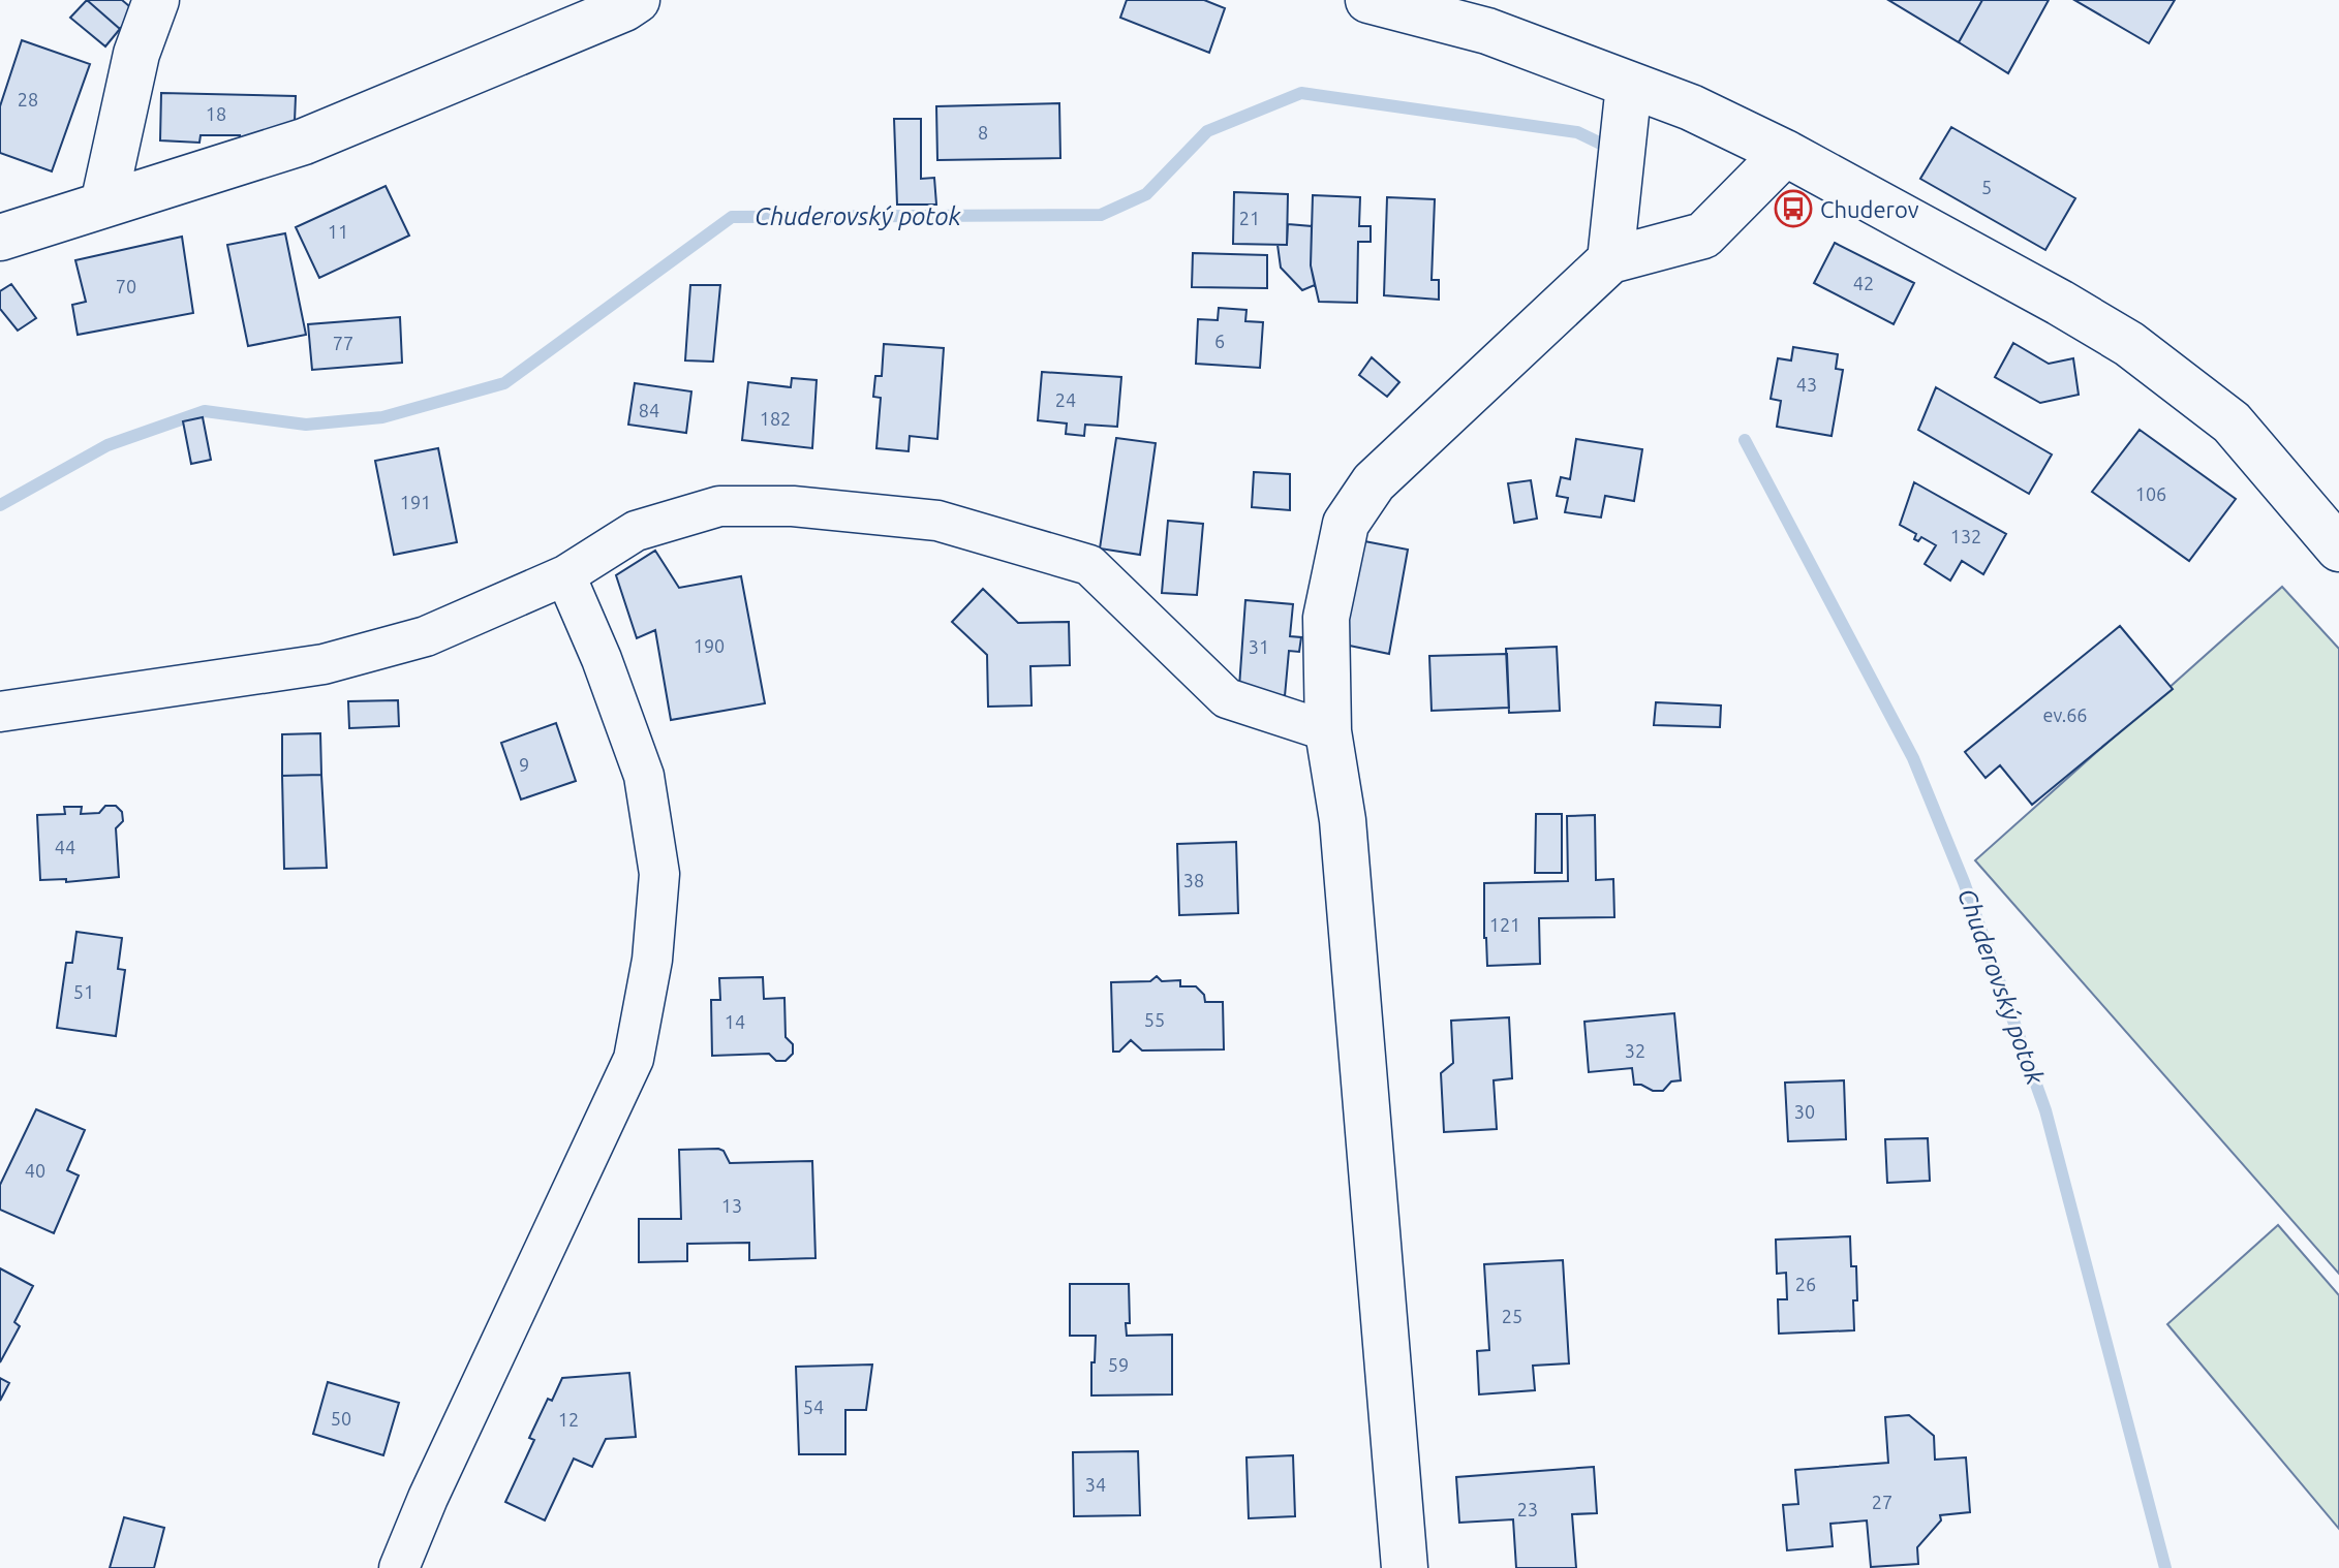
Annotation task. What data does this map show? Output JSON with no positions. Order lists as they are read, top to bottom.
{
  "water": ["Chuderovský potok"],
  "places": {
    "bus stop": ["Chuderov"]
  },
  "house_numbers": [
    "28",
    "18",
    "8",
    "5",
    "21",
    "11",
    "42",
    "70",
    "6",
    "77",
    "43",
    "24",
    "84",
    "182",
    "106",
    "191",
    "132",
    "190",
    "31",
    "ev.66",
    "9",
    "44",
    "38",
    "121",
    "51",
    "55",
    "14",
    "32",
    "30",
    "40",
    "13",
    "26",
    "25",
    "59",
    "54",
    "50",
    "12",
    "34",
    "27",
    "23"
  ]
}
